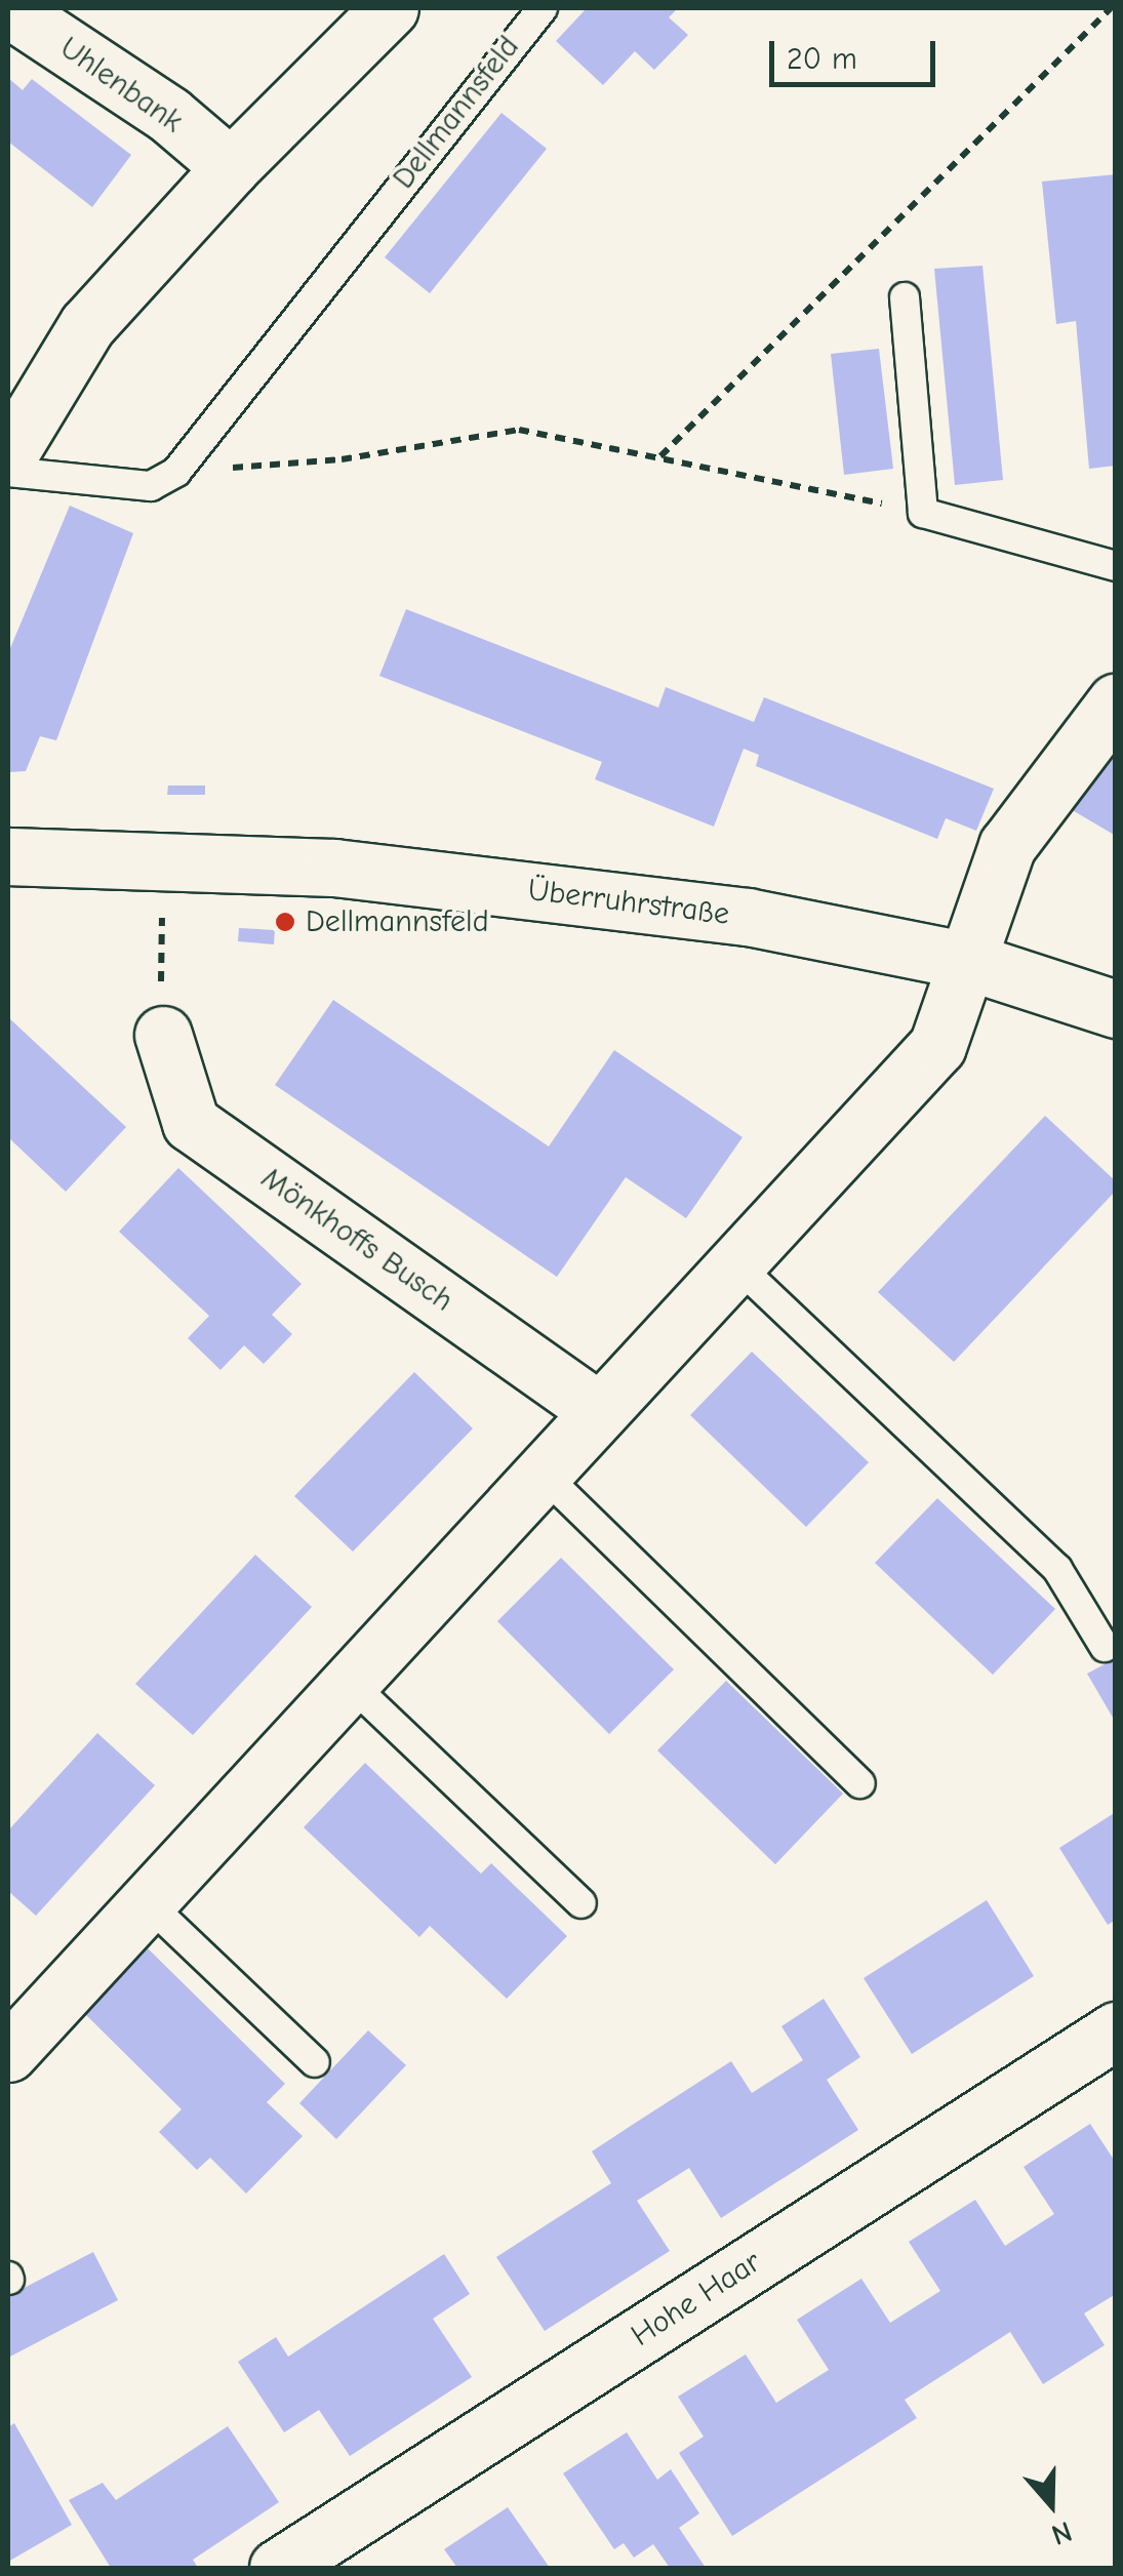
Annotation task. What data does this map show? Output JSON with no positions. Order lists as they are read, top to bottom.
{
  "streets": {
    "street": [
      "Uhlenbank",
      "Überruhrstraße",
      "Mönkhoffs Busch",
      "Hohe Haar"
    ],
    "lane": ["Dellmannsfeld"]
  },
  "places": ["Dellmannsfeld"],
  "scale_bar": "20 m",
  "north": "bottom"
}
